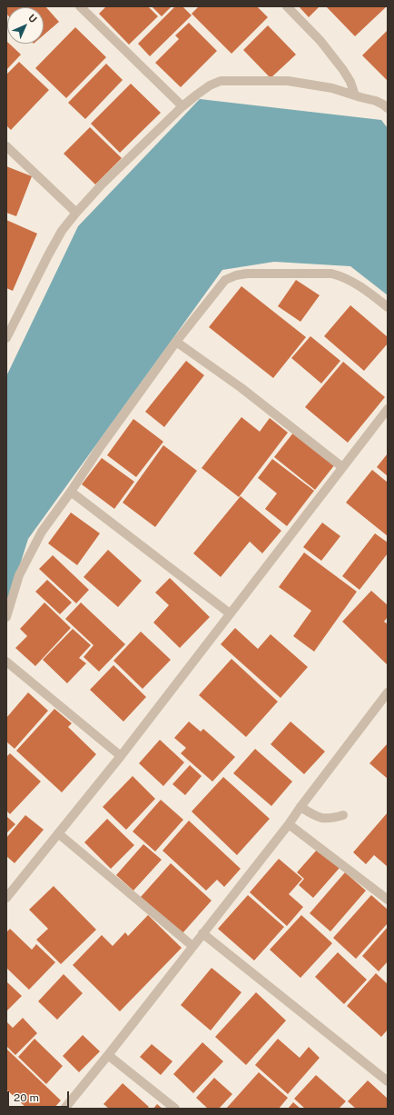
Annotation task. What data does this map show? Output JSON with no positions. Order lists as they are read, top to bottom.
{
  "scale_bar": "20 m",
  "north": "top right"
}
